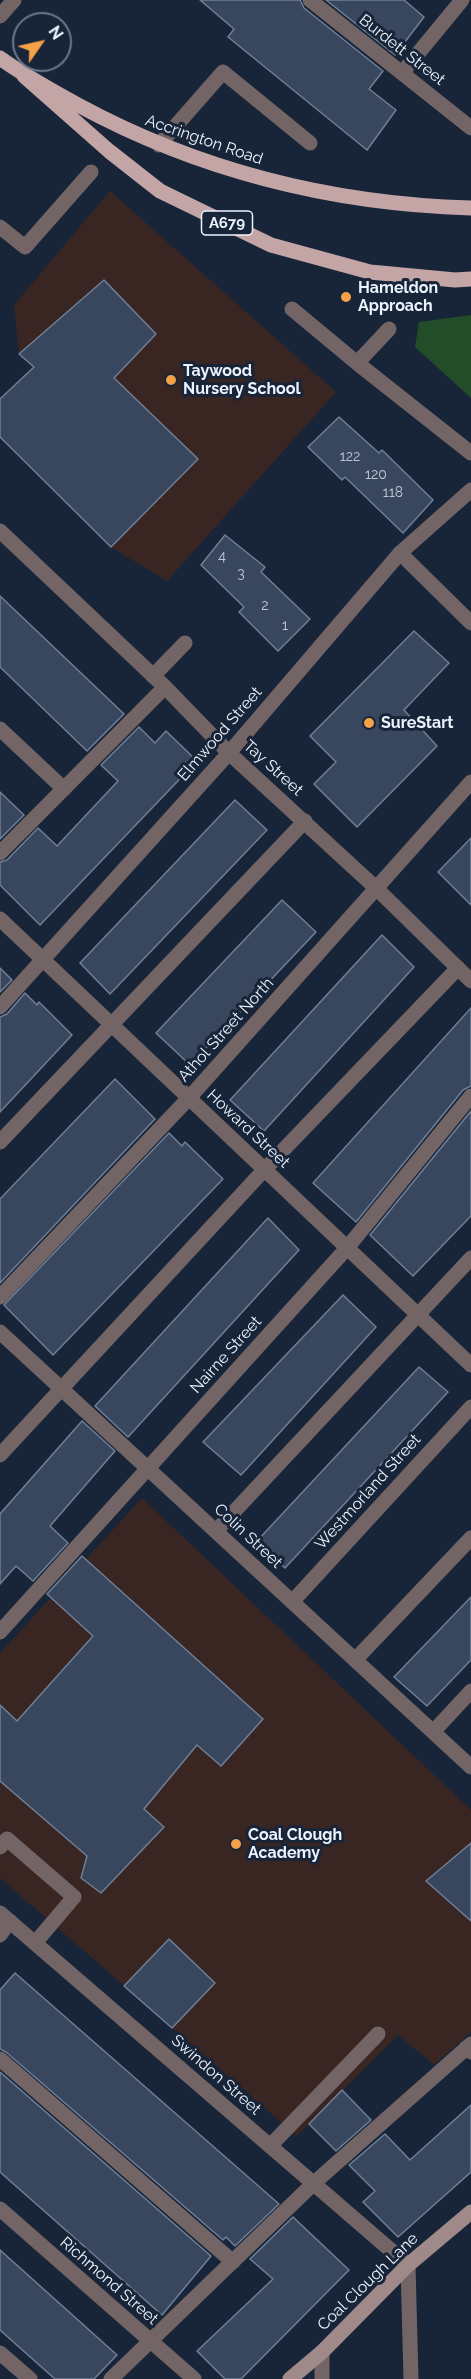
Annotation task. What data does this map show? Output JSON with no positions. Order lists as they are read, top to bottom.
{
  "streets": {
    "main road": ["Accrington Road", "A679", "Coal Clough Lane"],
    "street": [
      "Burdett Street",
      "Elmwood Street",
      "Tay Street",
      "Athol Street North",
      "Howard Street",
      "Nairne Street",
      "Westmorland Street",
      "Colin Street",
      "Swindon Street",
      "Richmond Street"
    ]
  },
  "crossings": [
    ["Accrington Road", "A679"],
    ["Elmwood Street", "Tay Street"],
    ["Elmwood Street", "Howard Street"],
    ["Tay Street", "Athol Street North"],
    ["Athol Street North", "Howard Street"],
    ["Howard Street", "Nairne Street"],
    ["Nairne Street", "Colin Street"],
    ["Westmorland Street", "Colin Street"],
    ["Swindon Street", "Coal Clough Lane"]
  ],
  "places": [
    "Hameldon Approach",
    "Taywood Nursery School",
    "SureStart",
    "Coal Clough Academy"
  ],
  "house_numbers": [
    "122",
    "120",
    "118",
    "4",
    "3",
    "2",
    "1"
  ],
  "north": "top right"
}
